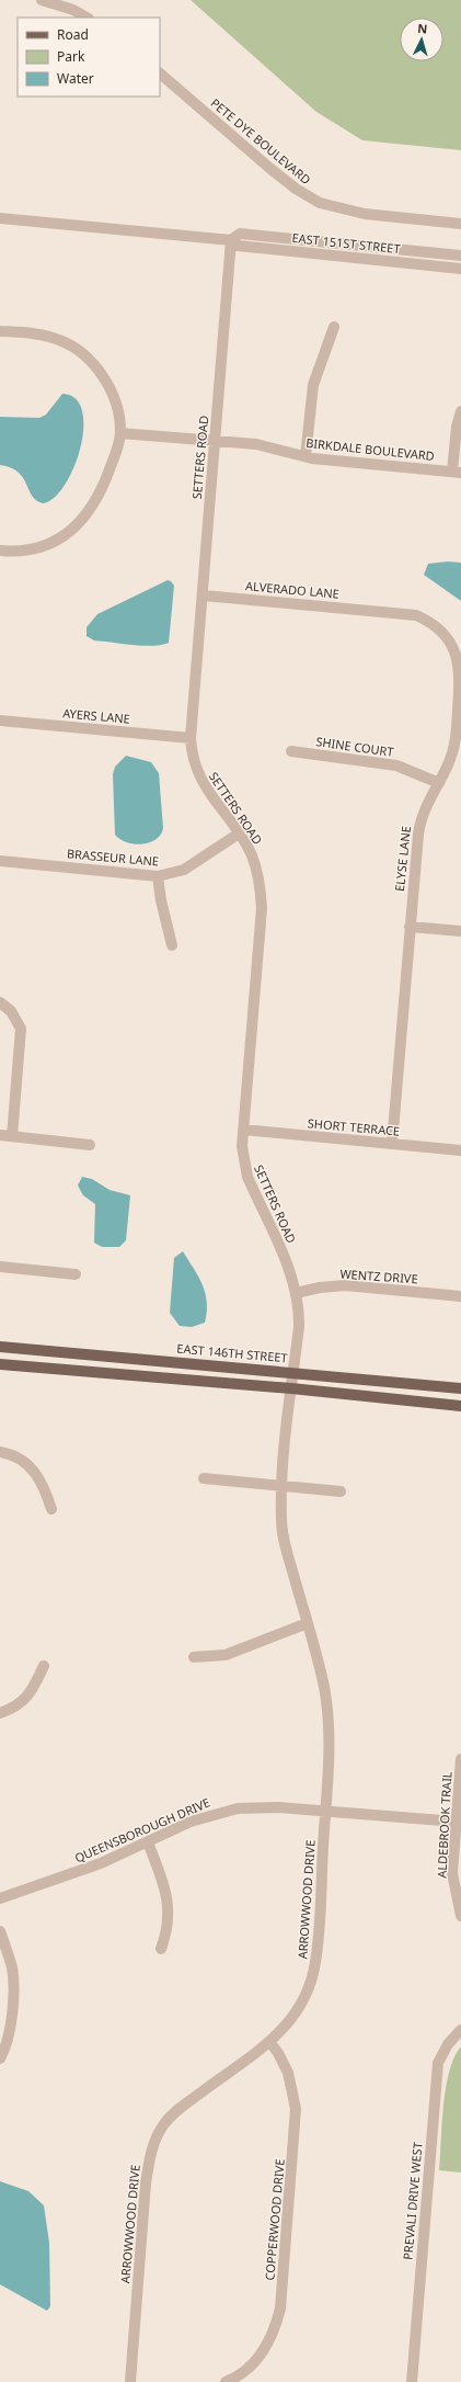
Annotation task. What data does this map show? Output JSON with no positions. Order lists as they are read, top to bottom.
{
  "streets": {
    "main road": ["EAST 146TH STREET"],
    "street": [
      "PETE DYE BOULEVARD",
      "EAST 151ST STREET",
      "BIRKDALE BOULEVARD",
      "SETTERS ROAD",
      "ALVERADO LANE",
      "AYERS LANE",
      "SHINE COURT",
      "BRASSEUR LANE",
      "ELYSE LANE",
      "SHORT TERRACE",
      "WENTZ DRIVE",
      "ALDEBROOK TRAIL",
      "QUEENSBOROUGH DRIVE",
      "ARROWWOOD DRIVE",
      "PREVALI DRIVE WEST",
      "COPPERWOOD DRIVE"
    ]
  },
  "crossings": [
    ["EAST 151ST STREET", "SETTERS ROAD"],
    ["BIRKDALE BOULEVARD", "SETTERS ROAD"],
    ["SETTERS ROAD", "ALVERADO LANE"],
    ["SETTERS ROAD", "AYERS LANE"],
    ["SETTERS ROAD", "BRASSEUR LANE"],
    ["SETTERS ROAD", "SHORT TERRACE"],
    ["SETTERS ROAD", "WENTZ DRIVE"],
    ["SETTERS ROAD", "EAST 146TH STREET"],
    ["SETTERS ROAD", "ARROWWOOD DRIVE"],
    ["ALVERADO LANE", "ELYSE LANE"],
    ["SHINE COURT", "ELYSE LANE"],
    ["ELYSE LANE", "SHORT TERRACE"],
    ["EAST 146TH STREET", "ARROWWOOD DRIVE"],
    ["ALDEBROOK TRAIL", "QUEENSBOROUGH DRIVE"],
    ["QUEENSBOROUGH DRIVE", "ARROWWOOD DRIVE"],
    ["ARROWWOOD DRIVE", "COPPERWOOD DRIVE"]
  ],
  "legend": ["Road", "Park", "Water"],
  "north": "top"
}
